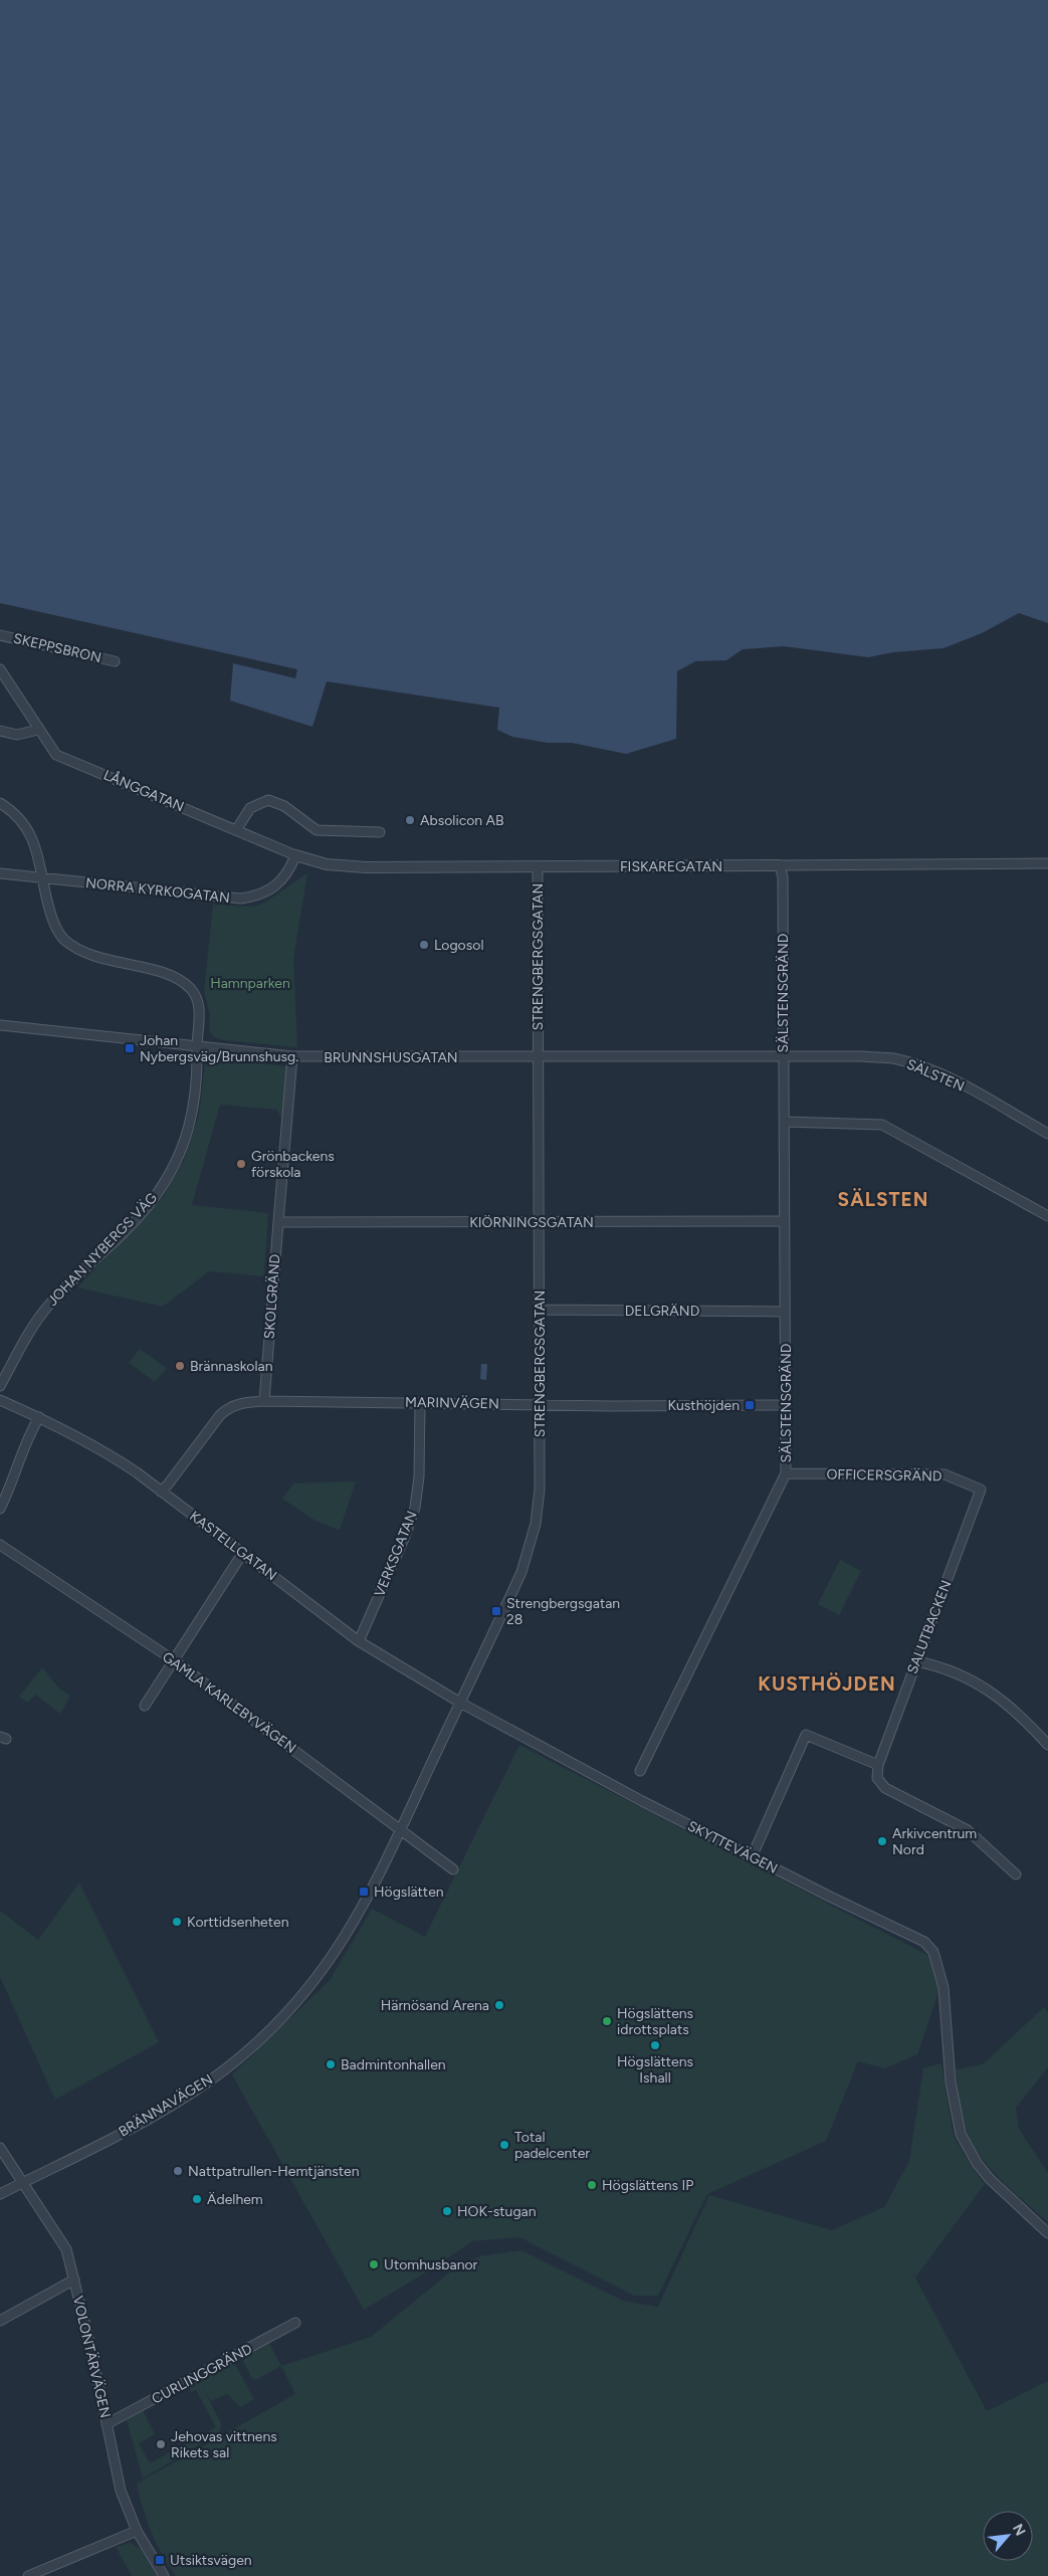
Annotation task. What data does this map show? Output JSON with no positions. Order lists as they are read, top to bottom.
{
  "streets": {
    "street": [
      "SKEPPSBRON",
      "LÅNGGATAN",
      "FISKAREGATAN",
      "NORRA KYRKOGATAN",
      "STRENGBERGSGATAN",
      "SÄLSTENSGRÄND",
      "BRUNNSHUSGATAN",
      "SÄLSTEN",
      "KIÖRNINGSGATAN",
      "JOHAN NYBERGS VÄG",
      "SKOLGRÄND",
      "DELGRÄND",
      "MARINVÄGEN",
      "OFFICERSGRÄND",
      "KASTELLGATAN",
      "VERKSGATAN",
      "SALUTBACKEN",
      "GAMLA KARLEBYVÄGEN",
      "SKYTTEVÄGEN",
      "BRÄNNAVÄGEN",
      "VOLONTÄRVÄGEN",
      "CURLINGGRÄND"
    ]
  },
  "crossings": [
    ["LÅNGGATAN", "FISKAREGATAN"],
    ["LÅNGGATAN", "NORRA KYRKOGATAN"],
    ["FISKAREGATAN", "NORRA KYRKOGATAN"],
    ["FISKAREGATAN", "STRENGBERGSGATAN"],
    ["FISKAREGATAN", "SÄLSTENSGRÄND"],
    ["NORRA KYRKOGATAN", "JOHAN NYBERGS VÄG"],
    ["STRENGBERGSGATAN", "BRUNNSHUSGATAN"],
    ["STRENGBERGSGATAN", "KIÖRNINGSGATAN"],
    ["STRENGBERGSGATAN", "DELGRÄND"],
    ["STRENGBERGSGATAN", "MARINVÄGEN"],
    ["STRENGBERGSGATAN", "KASTELLGATAN"],
    ["STRENGBERGSGATAN", "GAMLA KARLEBYVÄGEN"],
    ["STRENGBERGSGATAN", "SKYTTEVÄGEN"],
    ["STRENGBERGSGATAN", "BRÄNNAVÄGEN"],
    ["SÄLSTENSGRÄND", "BRUNNSHUSGATAN"],
    ["SÄLSTENSGRÄND", "SÄLSTEN"],
    ["SÄLSTENSGRÄND", "KIÖRNINGSGATAN"],
    ["SÄLSTENSGRÄND", "DELGRÄND"],
    ["SÄLSTENSGRÄND", "MARINVÄGEN"],
    ["SÄLSTENSGRÄND", "OFFICERSGRÄND"],
    ["BRUNNSHUSGATAN", "SÄLSTEN"],
    ["BRUNNSHUSGATAN", "JOHAN NYBERGS VÄG"],
    ["BRUNNSHUSGATAN", "SKOLGRÄND"],
    ["KIÖRNINGSGATAN", "SKOLGRÄND"],
    ["SKOLGRÄND", "MARINVÄGEN"],
    ["MARINVÄGEN", "KASTELLGATAN"],
    ["MARINVÄGEN", "VERKSGATAN"],
    ["OFFICERSGRÄND", "SALUTBACKEN"],
    ["KASTELLGATAN", "VERKSGATAN"],
    ["KASTELLGATAN", "SKYTTEVÄGEN"],
    ["GAMLA KARLEBYVÄGEN", "BRÄNNAVÄGEN"],
    ["BRÄNNAVÄGEN", "VOLONTÄRVÄGEN"],
    ["VOLONTÄRVÄGEN", "CURLINGGRÄND"]
  ],
  "districts": ["SÄLSTEN", "KUSTHÖJDEN"],
  "parks": ["Hamnparken"],
  "places": {
    "other": [
      "Absolicon AB",
      "Logosol",
      "Grönbackens förskola",
      "Brännaskolan",
      "Arkivcentrum Nord",
      "Korttidsenheten",
      "Härnösand Arena",
      "Högslättens idrottsplats",
      "Högslättens Ishall",
      "Badmintonhallen",
      "Total padelcenter",
      "Nattpatrullen-Hemtjänsten",
      "Högslättens IP",
      "Ädelhem",
      "HOK-stugan",
      "Utomhusbanor",
      "Jehovas vittnens Rikets sal"
    ],
    "transit": [
      "Johan Nybergsväg/Brunnshusg.",
      "Kusthöjden",
      "Strengbergsgatan 28",
      "Högslätten",
      "Utsiktsvägen"
    ]
  },
  "north": "top right"
}
